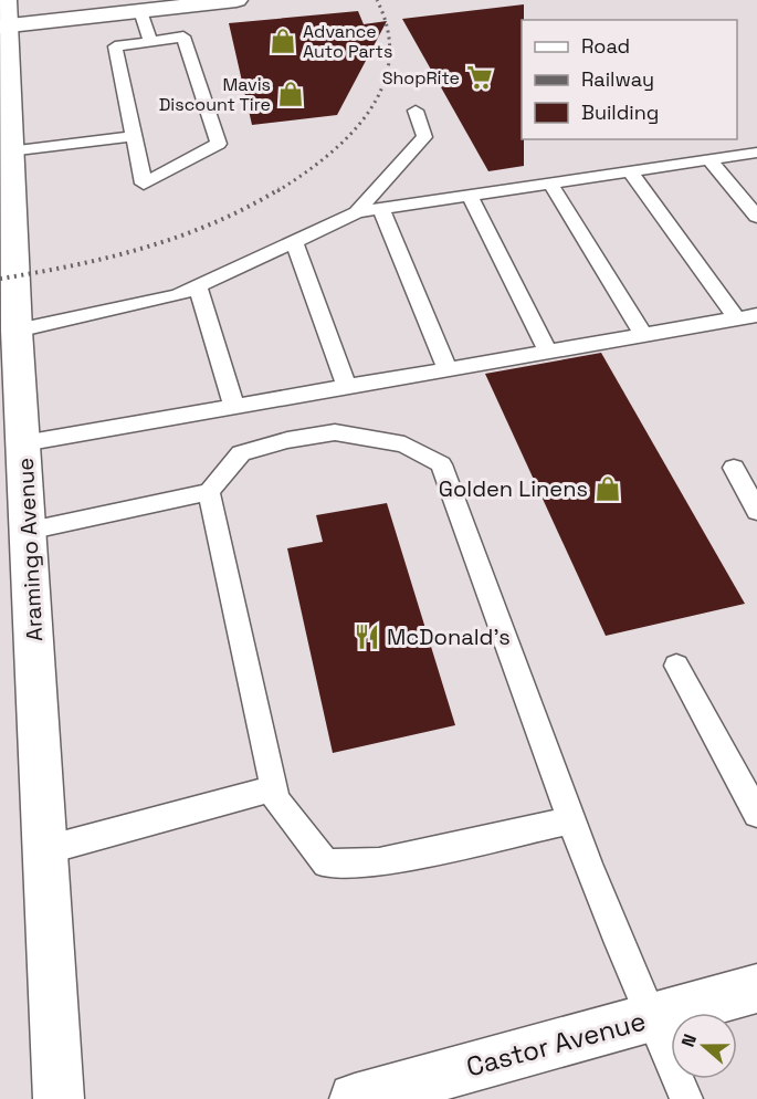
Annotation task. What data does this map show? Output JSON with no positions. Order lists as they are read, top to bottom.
{
  "streets": {
    "main road": ["Aramingo Avenue", "Castor Avenue"]
  },
  "places": {
    "shop": ["Advance Auto Parts", "Mavis Discount Tire", "Golden Linens"],
    "supermarket": ["ShopRite"],
    "restaurant": ["McDonald's"]
  },
  "legend": ["Road", "Railway", "Building"],
  "north": "left"
}
